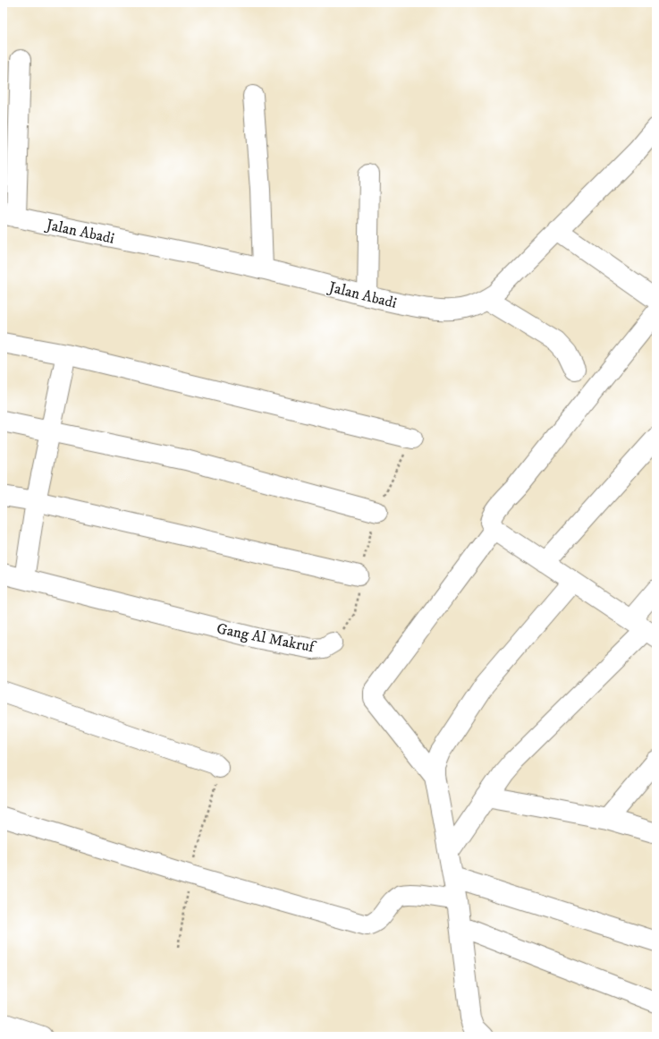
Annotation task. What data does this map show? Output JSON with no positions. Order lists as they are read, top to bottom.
{
  "streets": {
    "street": ["Jalan Abadi", "Gang Al Makruf"]
  }
}
